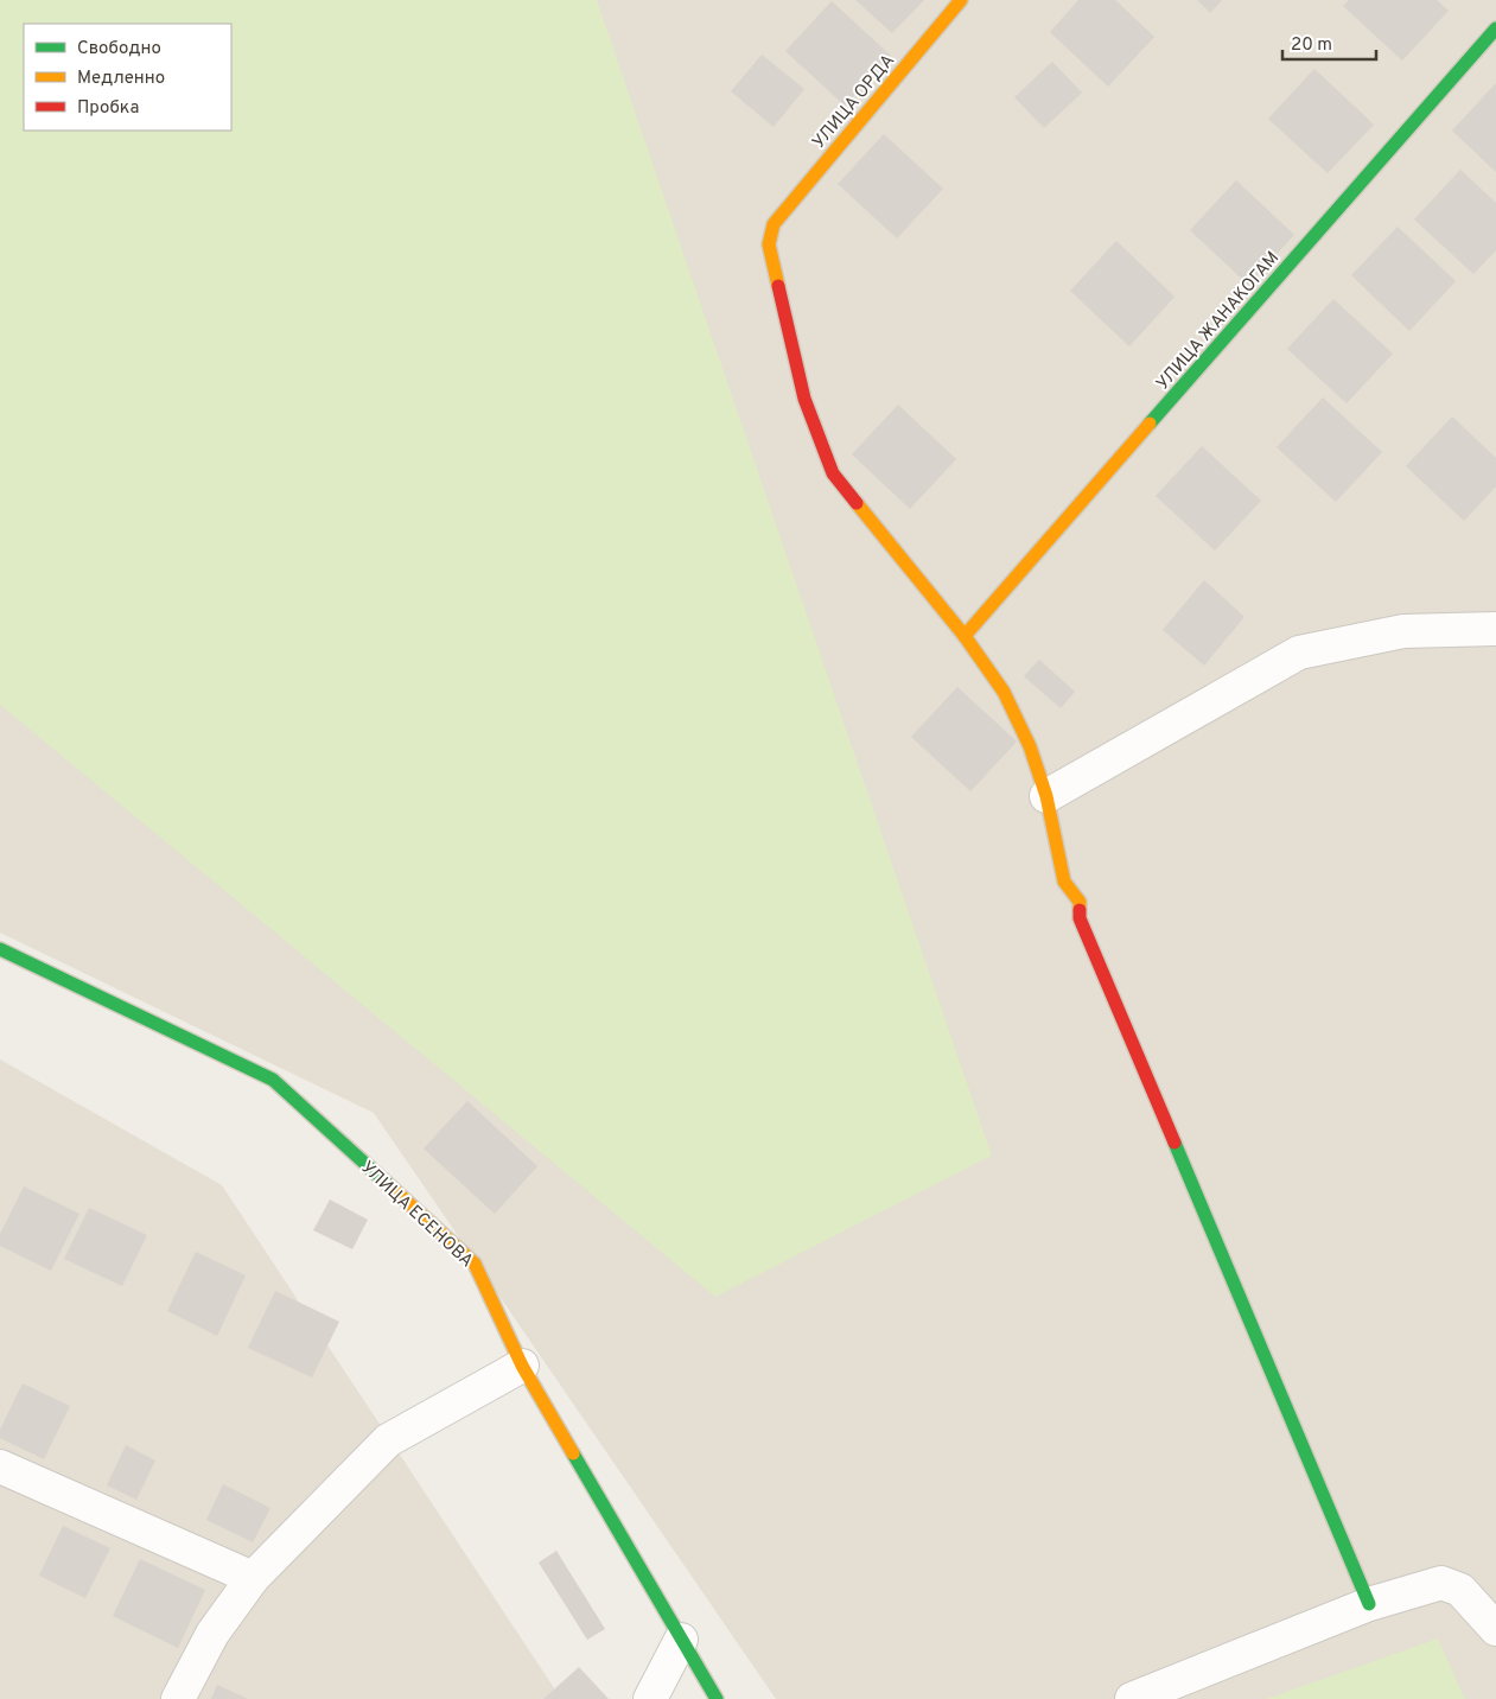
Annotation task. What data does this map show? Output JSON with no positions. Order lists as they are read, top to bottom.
{
  "streets": {
    "street": ["УЛИЦА ОРДА", "УЛИЦА ЖАНАКОГАМ", "УЛИЦА ЕСЕНОВА"]
  },
  "crossings": [
    ["УЛИЦА ОРДА", "УЛИЦА ЖАНАКОГАМ"]
  ],
  "legend": ["Свободно", "Медленно", "Пробка"],
  "scale_bar": "20 m"
}
